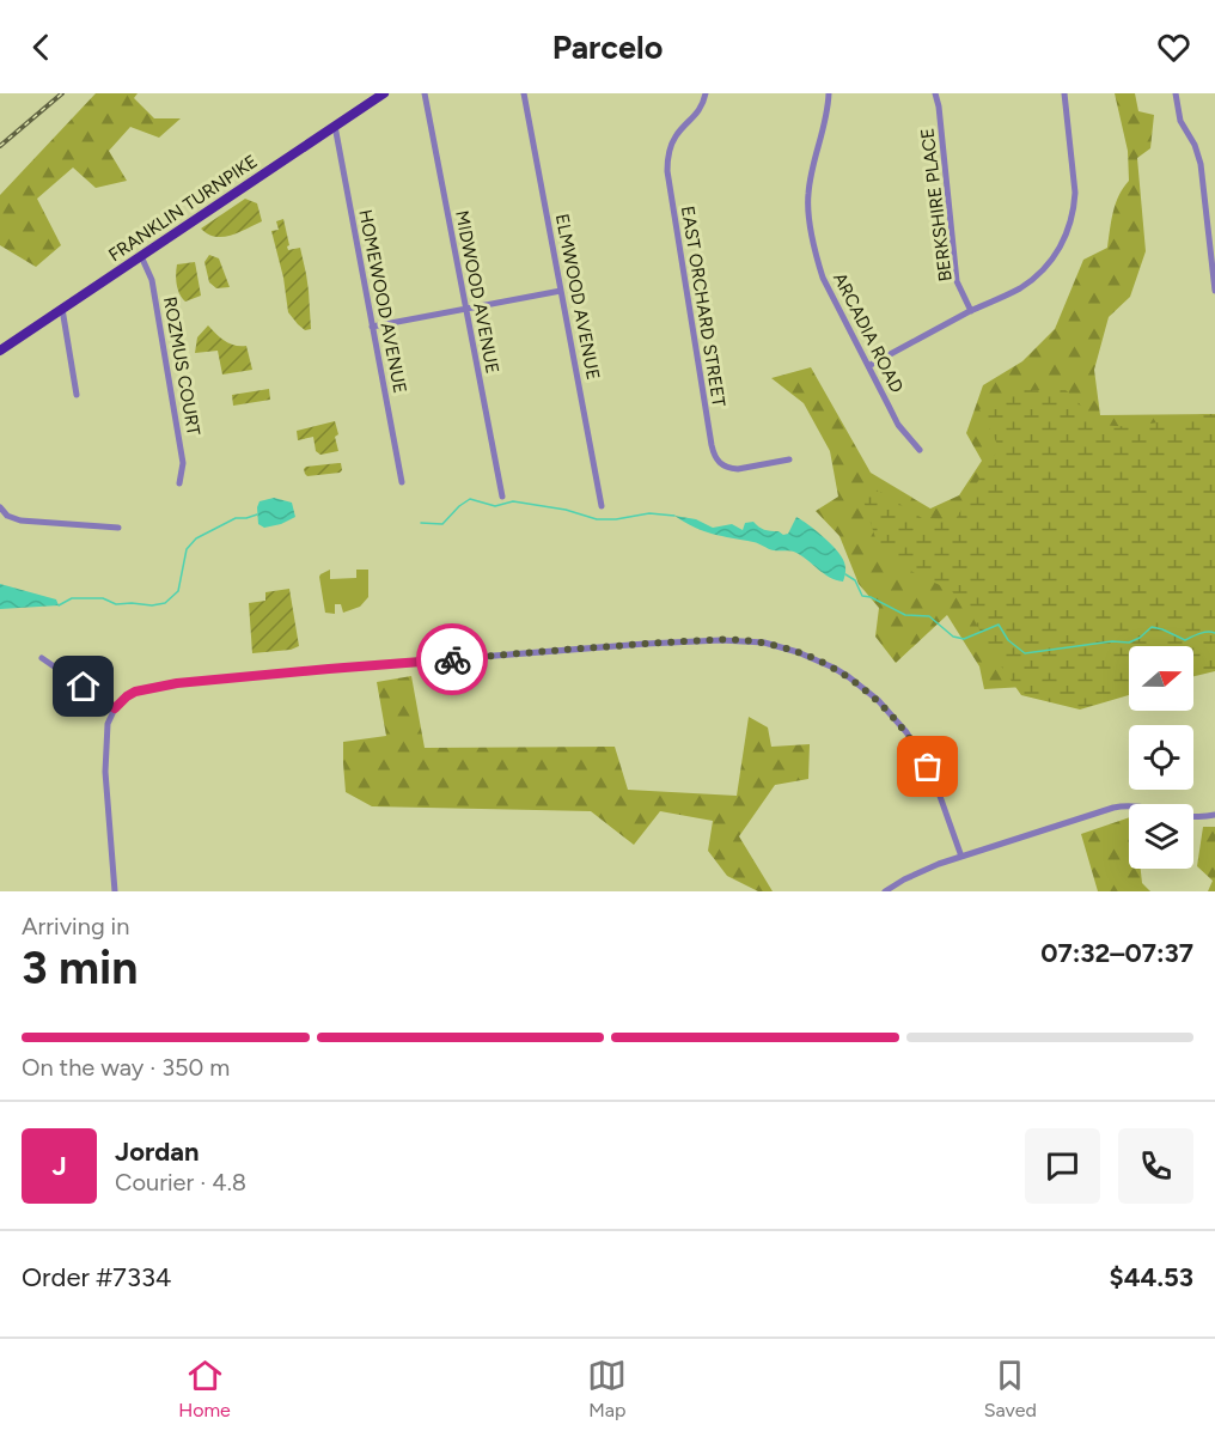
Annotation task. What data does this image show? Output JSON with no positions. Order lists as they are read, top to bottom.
{
  "streets": {
    "main road": ["FRANKLIN TURNPIKE"],
    "street": [
      "BERKSHIRE PLACE",
      "MIDWOOD AVENUE",
      "ELMWOOD AVENUE",
      "HOMEWOOD AVENUE",
      "EAST ORCHARD STREET",
      "ARCADIA ROAD",
      "ROZMUS COURT"
    ]
  },
  "crossings": [
    ["FRANKLIN TURNPIKE", "HOMEWOOD AVENUE"],
    ["FRANKLIN TURNPIKE", "ROZMUS COURT"]
  ],
  "north": "right",
  "page": {
    "header": "Parcelo",
    "heading": ["3 min", "Arriving in", "07:32–07:37"],
    "panel": [
      "Jordan",
      "Courier · 4.8",
      "Order #7334",
      "$44.53"
    ],
    "bar": "On the way · 350 m",
    "round": "J",
    "tabs": ["Home", "Map", "Saved"]
  }
}
